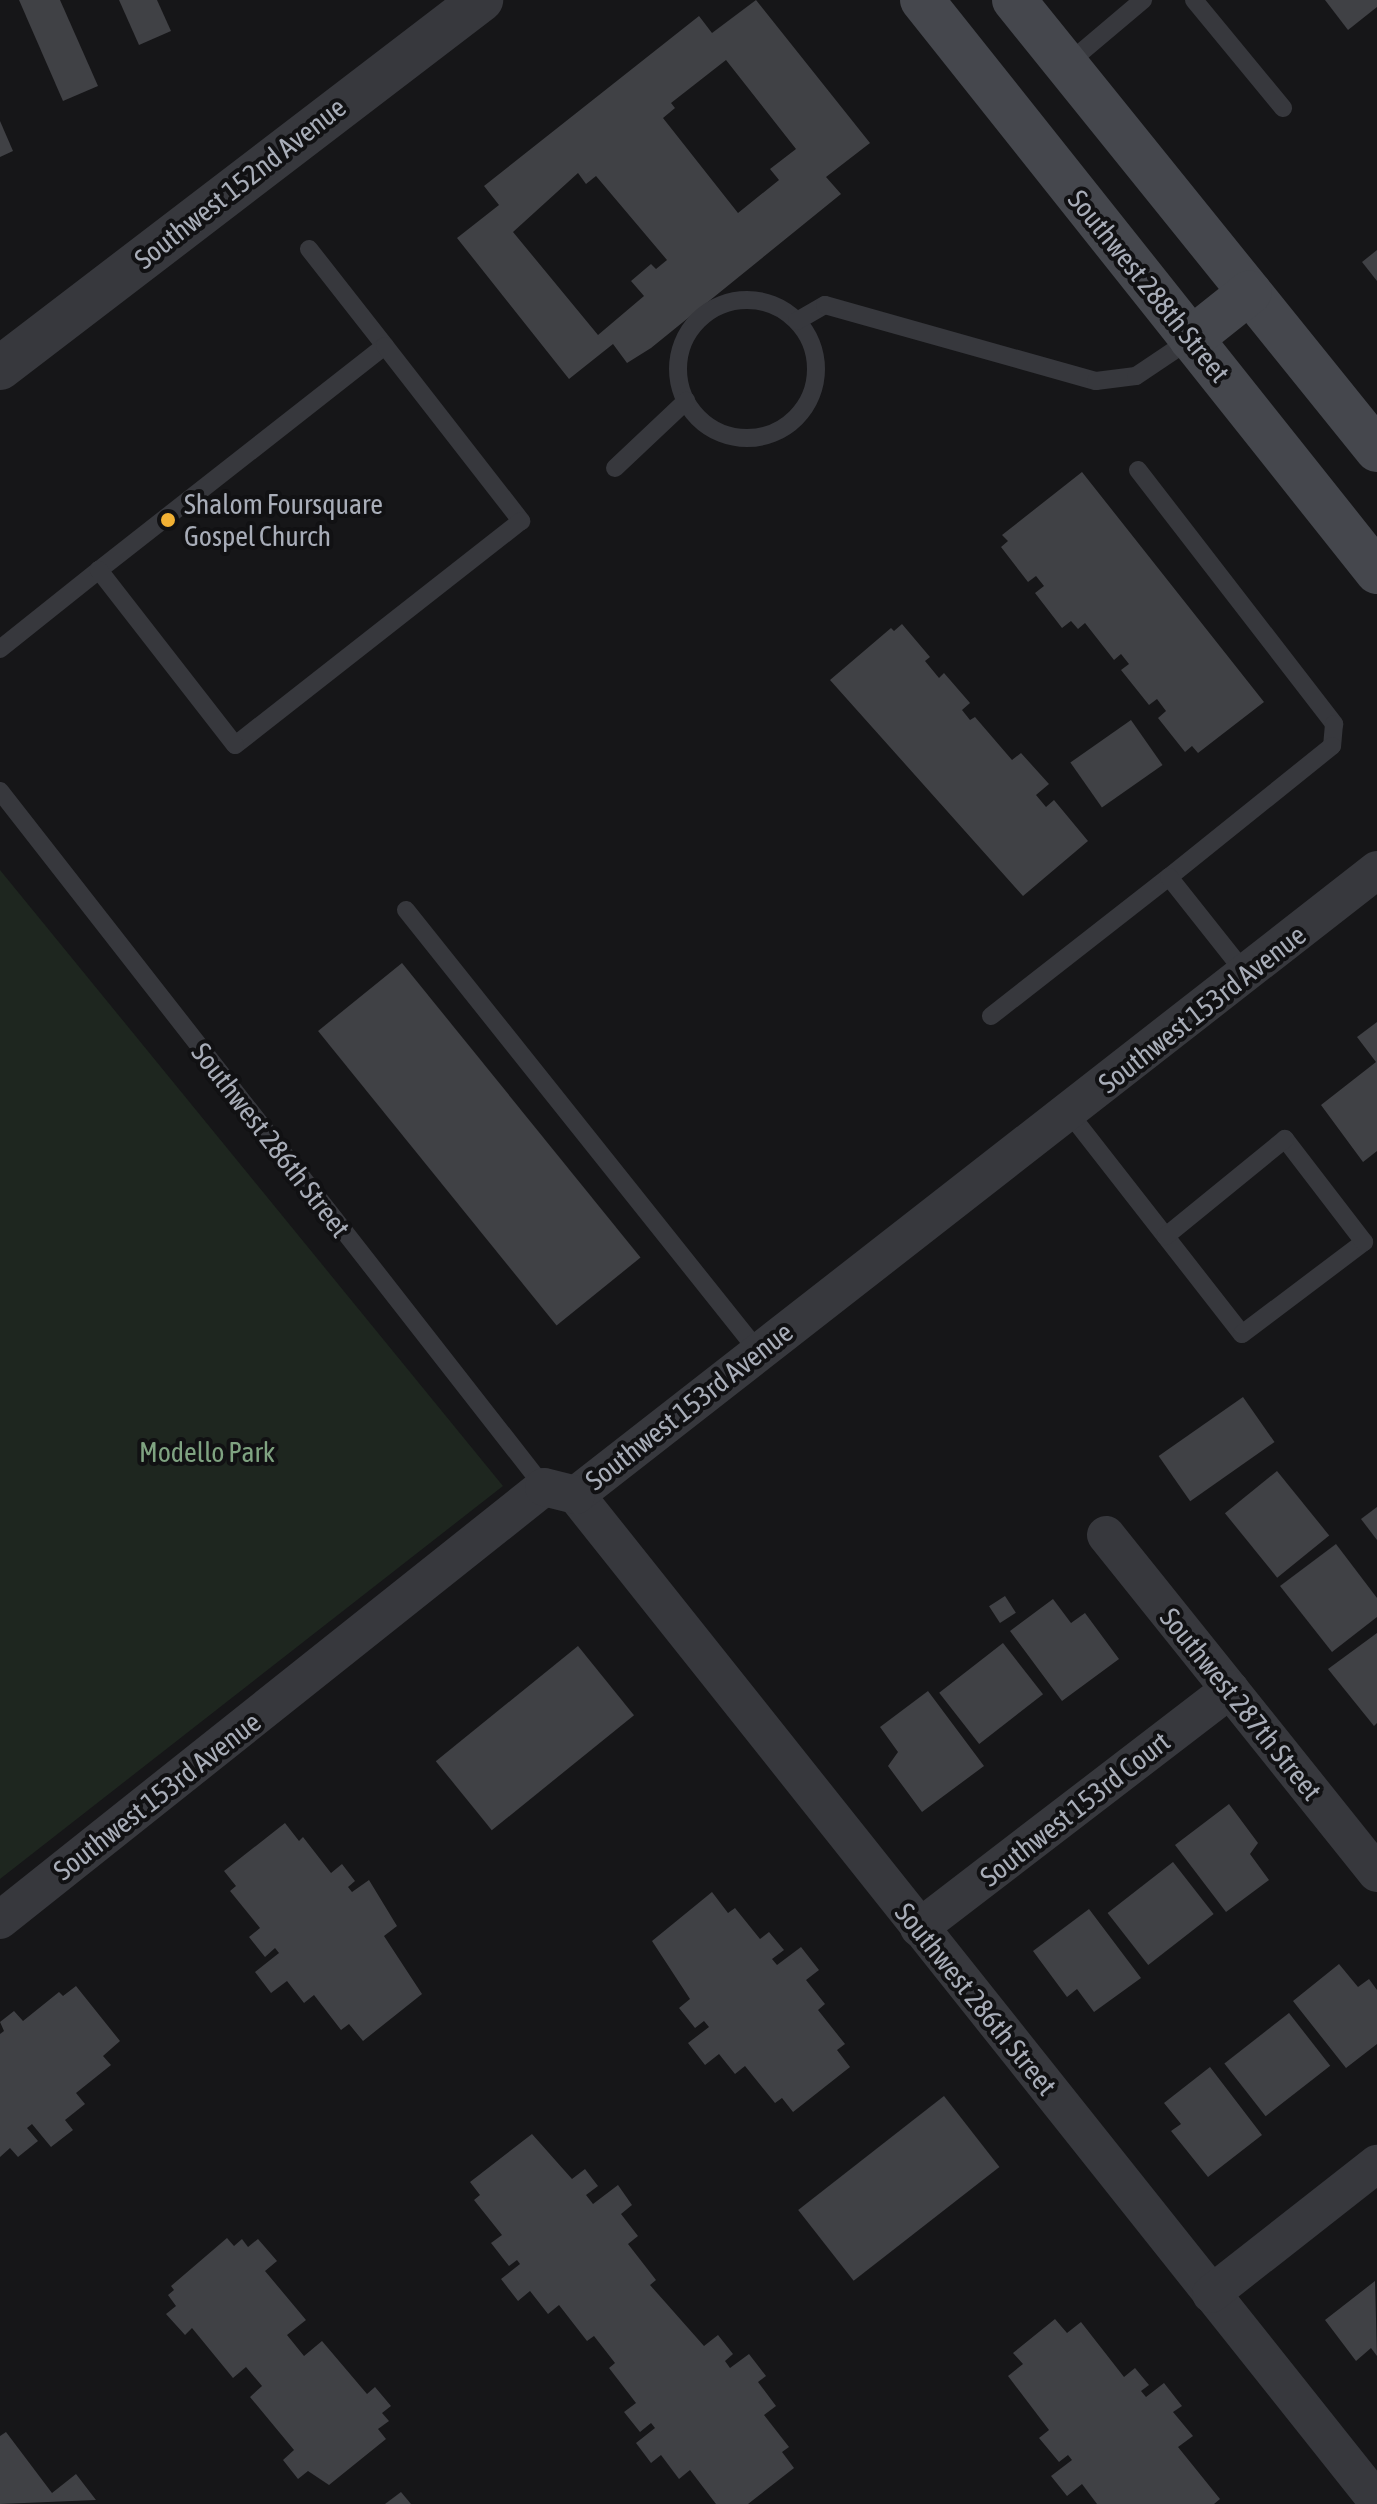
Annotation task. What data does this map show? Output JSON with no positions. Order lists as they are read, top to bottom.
{
  "streets": {
    "main road": ["Southwest 288th Street"],
    "street": [
      "Southwest 152nd Avenue",
      "Southwest 153rd Avenue",
      "Southwest 286th Street",
      "Southwest 287th Street",
      "Southwest 153rd Court"
    ]
  },
  "crossings": [
    ["Southwest 153rd Avenue", "Southwest 286th Street"],
    ["Southwest 286th Street", "Southwest 153rd Court"],
    ["Southwest 287th Street", "Southwest 153rd Court"]
  ],
  "parks": ["Modello Park"],
  "places": ["Shalom Foursquare Gospel Church"]
}
